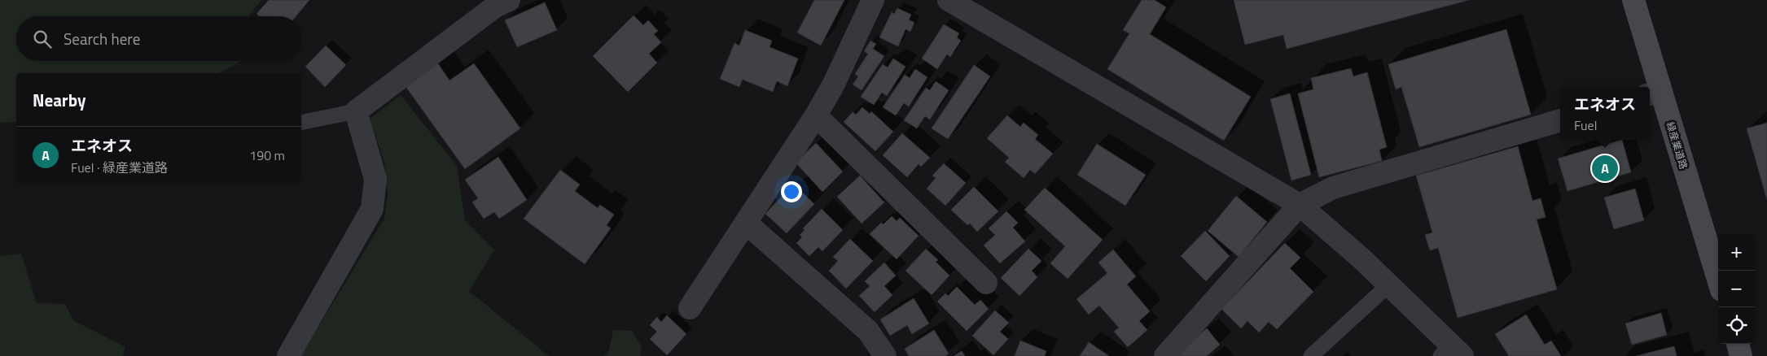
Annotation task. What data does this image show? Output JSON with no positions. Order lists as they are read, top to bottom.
{
  "streets": {
    "main road": ["緑産業道路"]
  },
  "page": {
    "search": "Search here",
    "heading": "Nearby",
    "popup": ["エネオス", "Fuel"],
    "list": [
      {
        "mark": "A",
        "name": "エネオス",
        "note": "Fuel · 緑産業道路",
        "value": "190 m"
      }
    ],
    "pins": "A",
    "map_buttons": ["+", "−"]
  }
}
